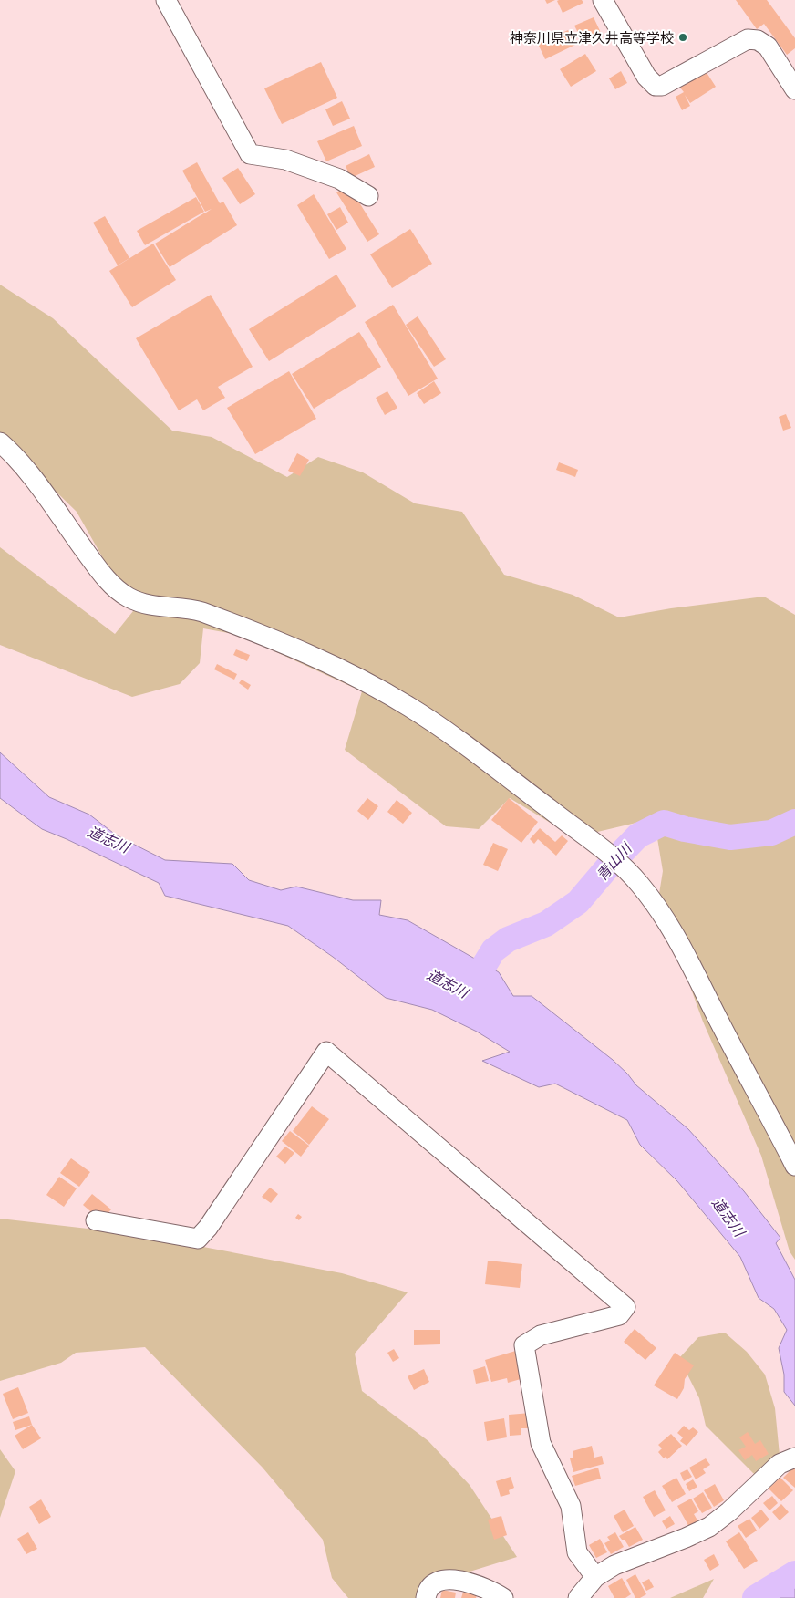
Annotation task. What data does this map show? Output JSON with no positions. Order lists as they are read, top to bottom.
{
  "water": ["道志川", "青山川"],
  "places": ["神奈川県立津久井高等学校"]
}
